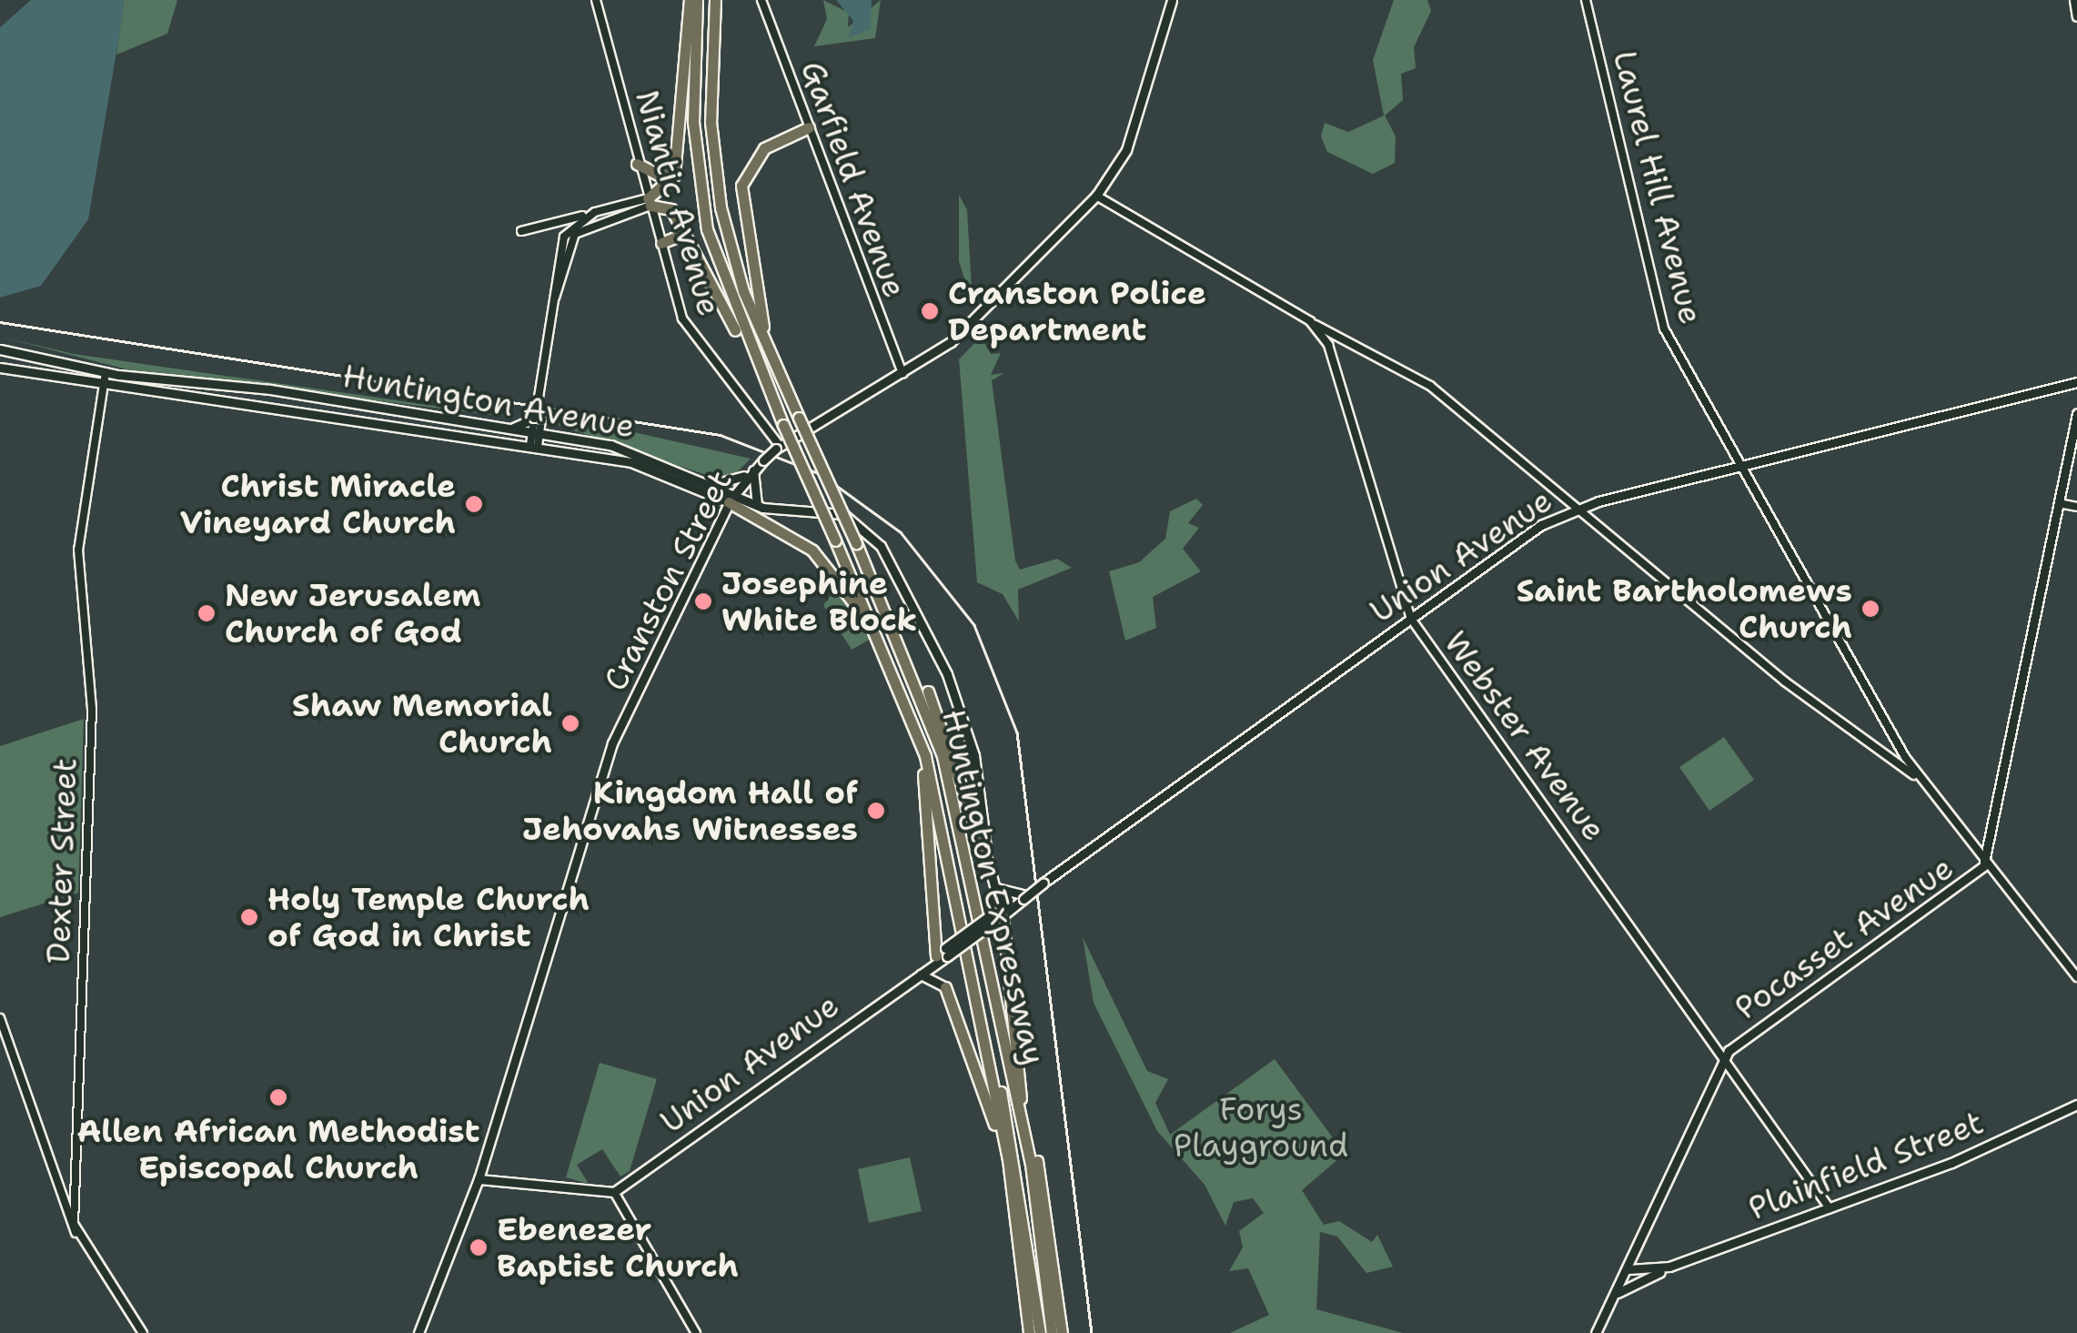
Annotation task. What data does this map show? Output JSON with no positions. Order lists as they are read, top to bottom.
{
  "streets": {
    "highway": ["Huntington Expressway"],
    "main road": [
      "Huntington Avenue",
      "Union Avenue",
      "Cranston Street",
      "Pocasset Avenue",
      "Plainfield Street"
    ],
    "street": [
      "Garfield Avenue",
      "Laurel Hill Avenue",
      "Niantic Avenue",
      "Webster Avenue",
      "Dexter Street"
    ]
  },
  "crossings": [
    ["Garfield Avenue", "Cranston Street"],
    ["Laurel Hill Avenue", "Union Avenue"],
    ["Laurel Hill Avenue", "Pocasset Avenue"],
    ["Niantic Avenue", "Cranston Street"],
    ["Huntington Avenue", "Union Avenue"],
    ["Huntington Avenue", "Cranston Street"],
    ["Huntington Avenue", "Dexter Street"],
    ["Union Avenue", "Webster Avenue"],
    ["Cranston Street", "Webster Avenue"],
    ["Webster Avenue", "Pocasset Avenue"],
    ["Webster Avenue", "Plainfield Street"],
    ["Pocasset Avenue", "Plainfield Street"]
  ],
  "parks": ["Forys Playground"],
  "places": [
    "Cranston Police Department",
    "Christ Miracle Vineyard Church",
    "Josephine White Block",
    "Saint Bartholomews Church",
    "New Jerusalem Church of God",
    "Shaw Memorial Church",
    "Kingdom Hall of Jehovahs Witnesses",
    "Holy Temple Church of God in Christ",
    "Allen African Methodist Episcopal Church",
    "Ebenezer Baptist Church"
  ]
}
